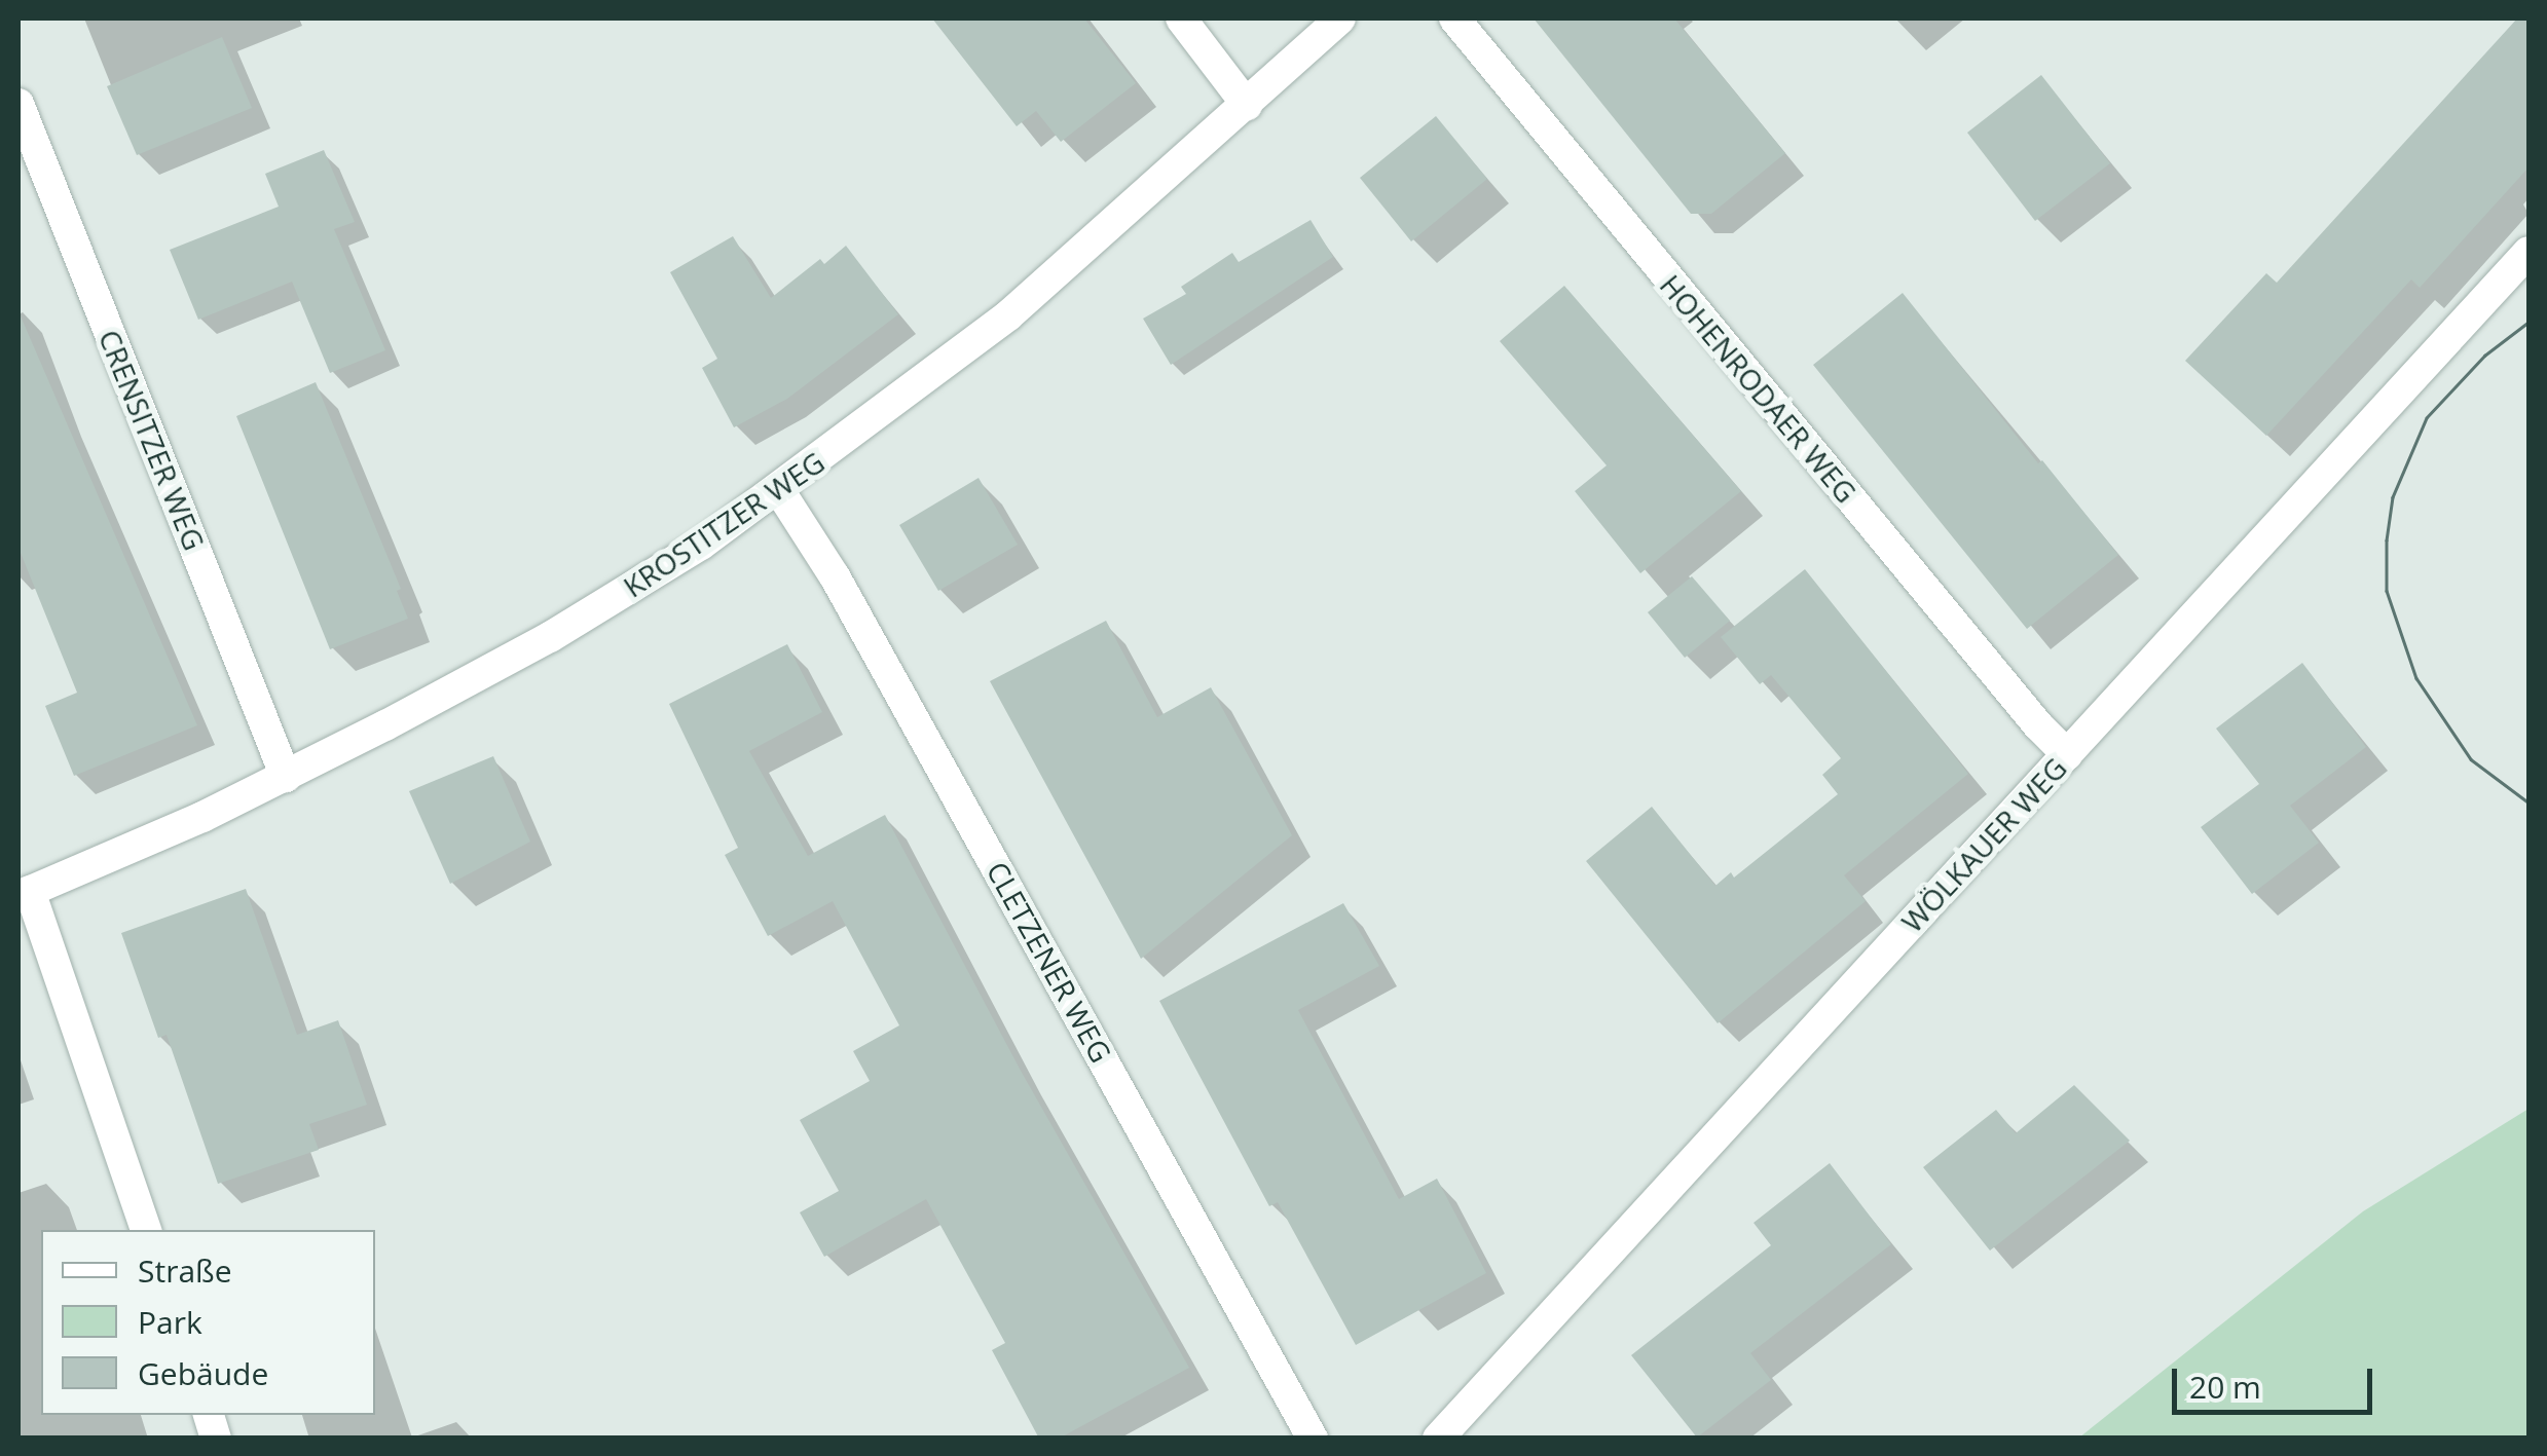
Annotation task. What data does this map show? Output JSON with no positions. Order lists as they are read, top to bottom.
{
  "streets": {
    "street": [
      "HOHENRODAER WEG",
      "CRENSITZER WEG",
      "KROSTITZER WEG",
      "WÖLKAUER WEG",
      "CLETZENER WEG"
    ]
  },
  "crossings": [
    ["HOHENRODAER WEG", "WÖLKAUER WEG"],
    ["CRENSITZER WEG", "KROSTITZER WEG"],
    ["KROSTITZER WEG", "CLETZENER WEG"]
  ],
  "legend": ["Straße", "Park", "Gebäude"],
  "scale_bar": "20 m"
}
